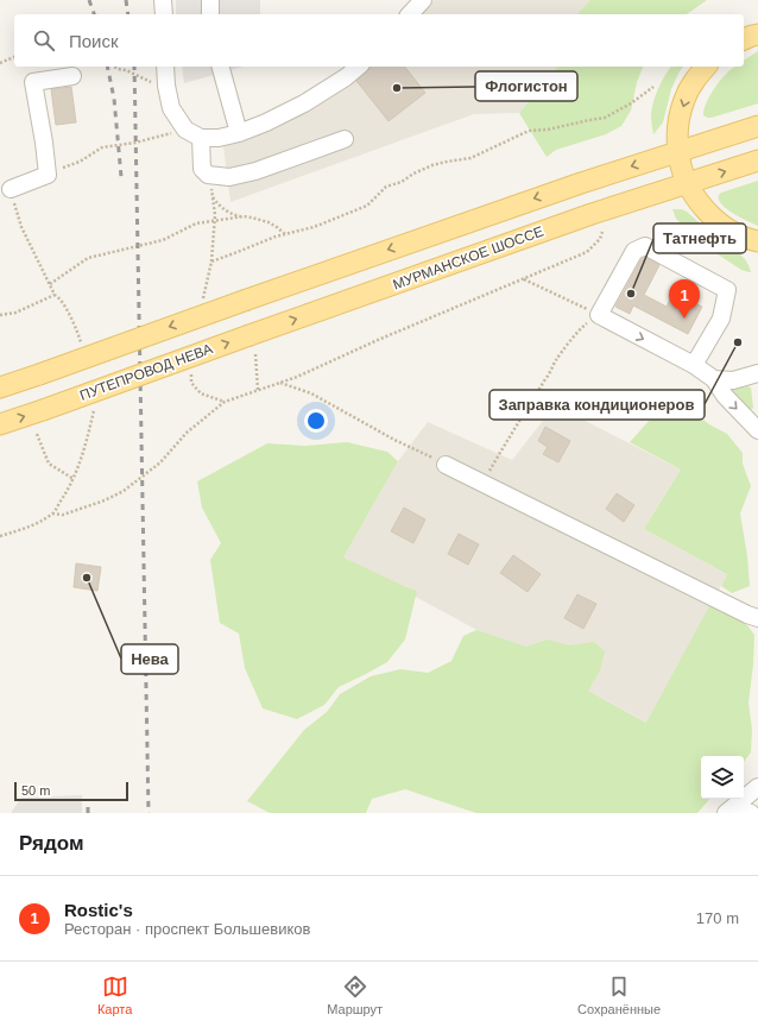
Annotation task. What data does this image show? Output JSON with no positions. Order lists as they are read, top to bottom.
{
  "streets": {
    "main road": ["МУРМАНСКОЕ ШОССЕ", "ПУТЕПРОВОД НЕВА"]
  },
  "crossings": [
    ["МУРМАНСКОЕ ШОССЕ", "ПУТЕПРОВОД НЕВА"]
  ],
  "places": [
    "Флогистон",
    "Татнефть",
    "Заправка кондиционеров",
    "Нева"
  ],
  "scale_bar": "50 m",
  "page": {
    "search": "Поиск",
    "pins": "1",
    "scale": "50 m",
    "heading": "Рядом",
    "list": [
      {
        "mark": "1",
        "name": "Rostic's",
        "note": "Ресторан · проспект Большевиков",
        "value": "170 m"
      }
    ],
    "nav": ["Карта", "Маршрут", "Сохранённые"]
  }
}
